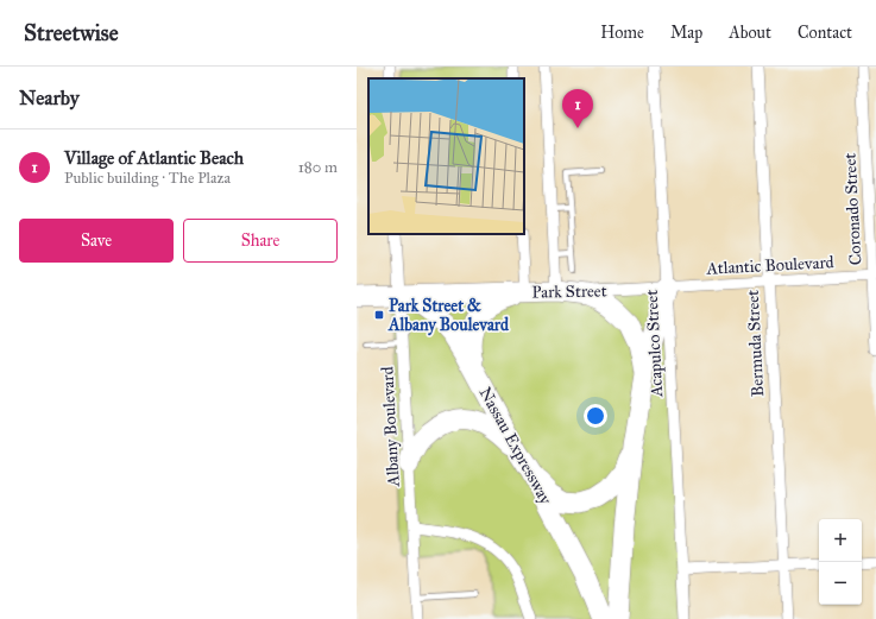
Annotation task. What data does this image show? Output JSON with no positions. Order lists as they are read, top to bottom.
{
  "streets": {
    "highway": ["Park Street", "Nassau Expressway"],
    "street": [
      "Coronado Street",
      "Atlantic Boulevard",
      "Acapulco Street",
      "Bermuda Street",
      "Albany Boulevard"
    ]
  },
  "crossings": [
    ["Coronado Street", "Atlantic Boulevard"],
    ["Atlantic Boulevard", "Park Street"],
    ["Atlantic Boulevard", "Acapulco Street"],
    ["Atlantic Boulevard", "Bermuda Street"],
    ["Park Street", "Acapulco Street"],
    ["Park Street", "Albany Boulevard"],
    ["Park Street", "Nassau Expressway"],
    ["Albany Boulevard", "Nassau Expressway"]
  ],
  "places": {
    "transit": ["Park Street & Albany Boulevard"]
  },
  "page": {
    "header": "Streetwise",
    "nav": [
      "Home",
      "Map",
      "About",
      "Contact"
    ],
    "heading": "Nearby",
    "pins": "1",
    "list": [
      {
        "mark": "1",
        "name": "Village of Atlantic Beach",
        "note": "Public building · The Plaza",
        "value": "180 m"
      }
    ],
    "buttons": ["Save", "Share"],
    "map_buttons": ["+", "−"]
  }
}
